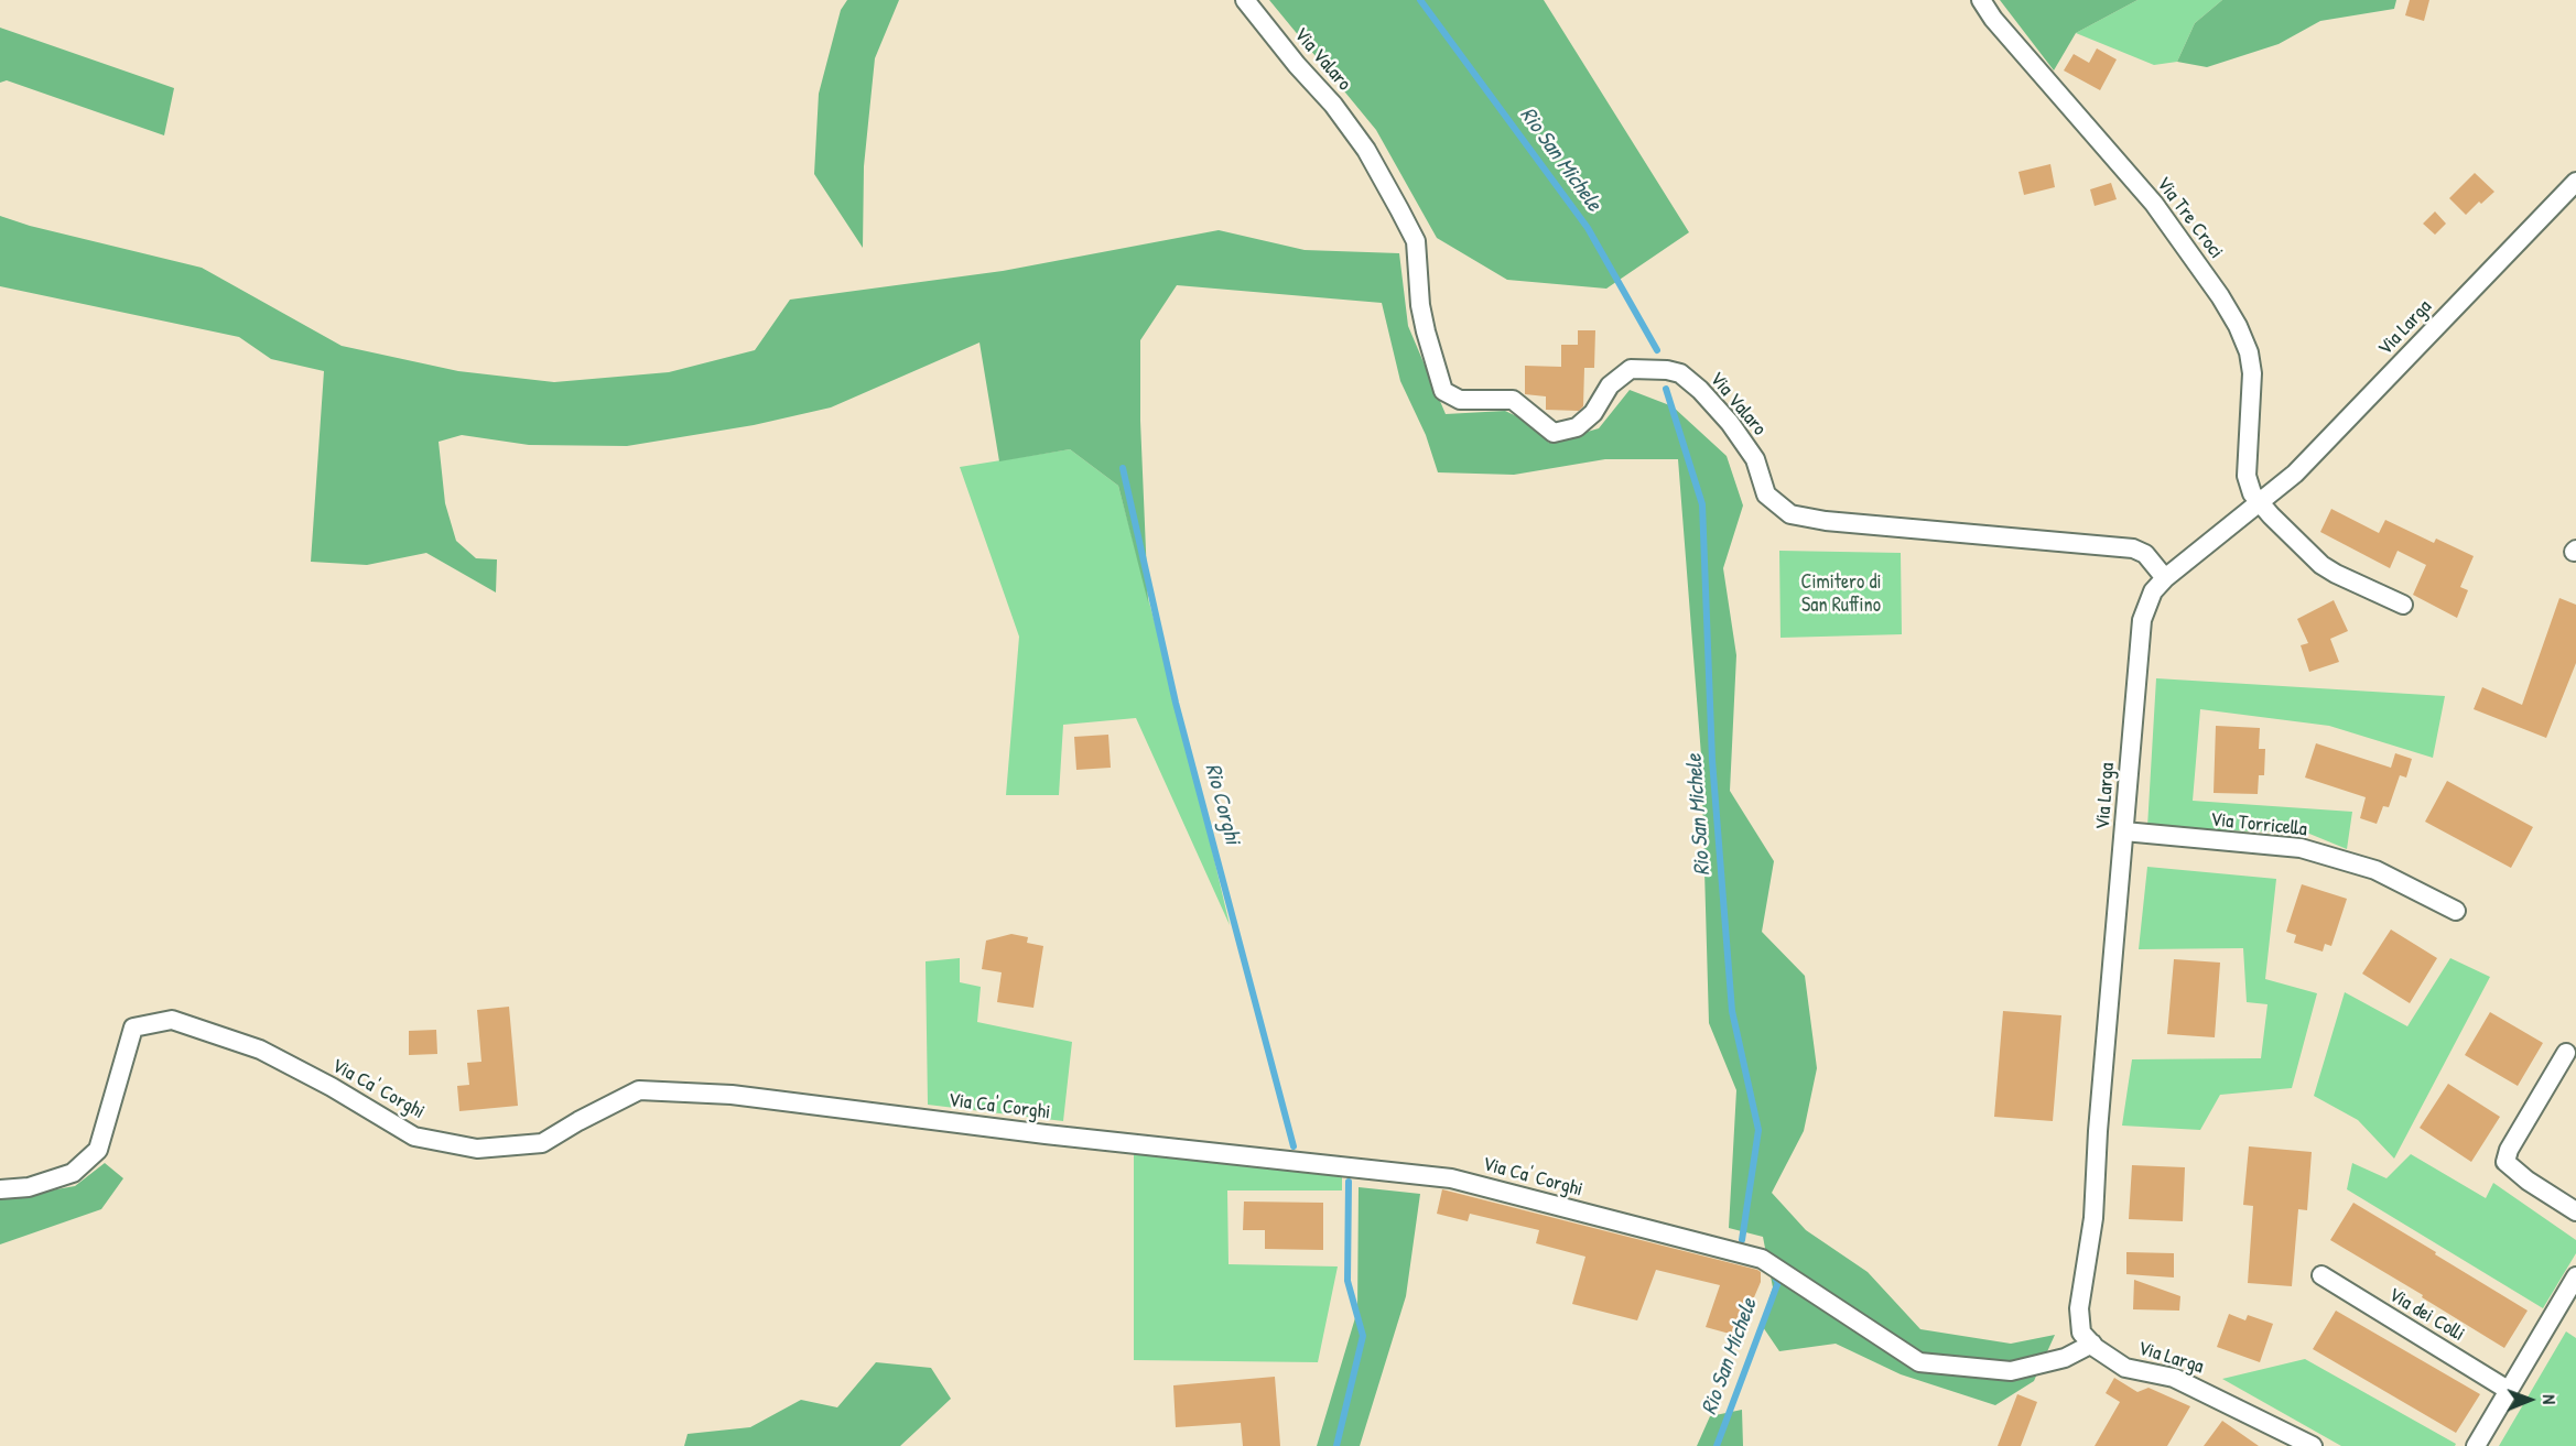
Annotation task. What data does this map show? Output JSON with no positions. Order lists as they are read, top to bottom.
{
  "streets": {
    "street": [
      "Via Valaro",
      "Via Tre Croci",
      "Via Larga",
      "Via Torricella",
      "Via Ca' Corghi",
      "Via dei Colli"
    ]
  },
  "crossings": [
    ["Via Valaro", "Via Larga"],
    ["Via Tre Croci", "Via Larga"],
    ["Via Larga", "Via Torricella"],
    ["Via Larga", "Via Ca' Corghi"]
  ],
  "water": ["Rio San Michele", "Rio Corghi"],
  "parks": ["Cimitero di San Ruffino"],
  "north": "right"
}
